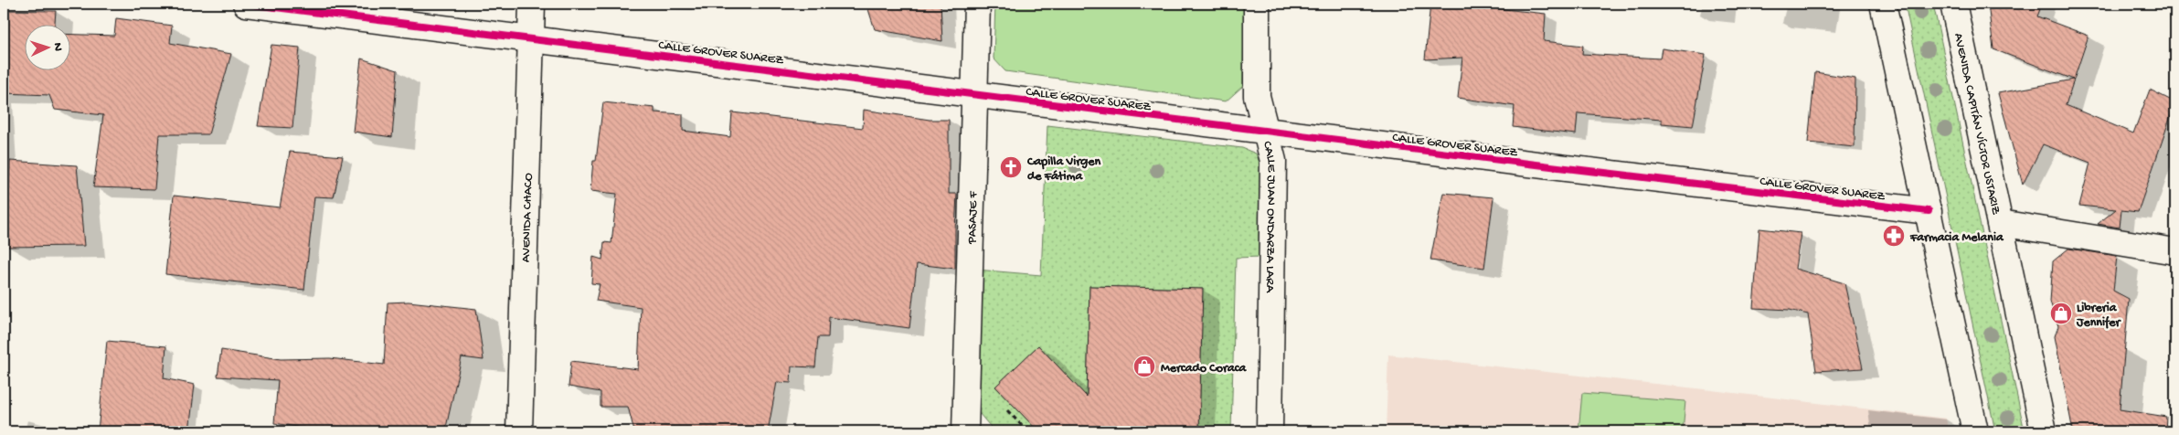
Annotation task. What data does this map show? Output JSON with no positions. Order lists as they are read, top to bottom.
{
  "streets": {
    "street": [
      "CALLE GROVER SUAREZ",
      "AVENIDA CAPITÁN VÍCTOR USTARIZ",
      "CALLE JUAN ONDARZA LARA",
      "AVENIDA CHACO",
      "PASAJE F"
    ]
  },
  "crossings": [
    ["CALLE GROVER SUAREZ", "CALLE JUAN ONDARZA LARA"],
    ["CALLE GROVER SUAREZ", "AVENIDA CHACO"],
    ["CALLE GROVER SUAREZ", "PASAJE F"]
  ],
  "places": {
    "church": ["Capilla Virgen de Fátima"],
    "pharmacy": ["Farmacia Melania"],
    "shop": ["Libreria Jennifer", "Mercado Coraca"]
  },
  "north": "right"
}
